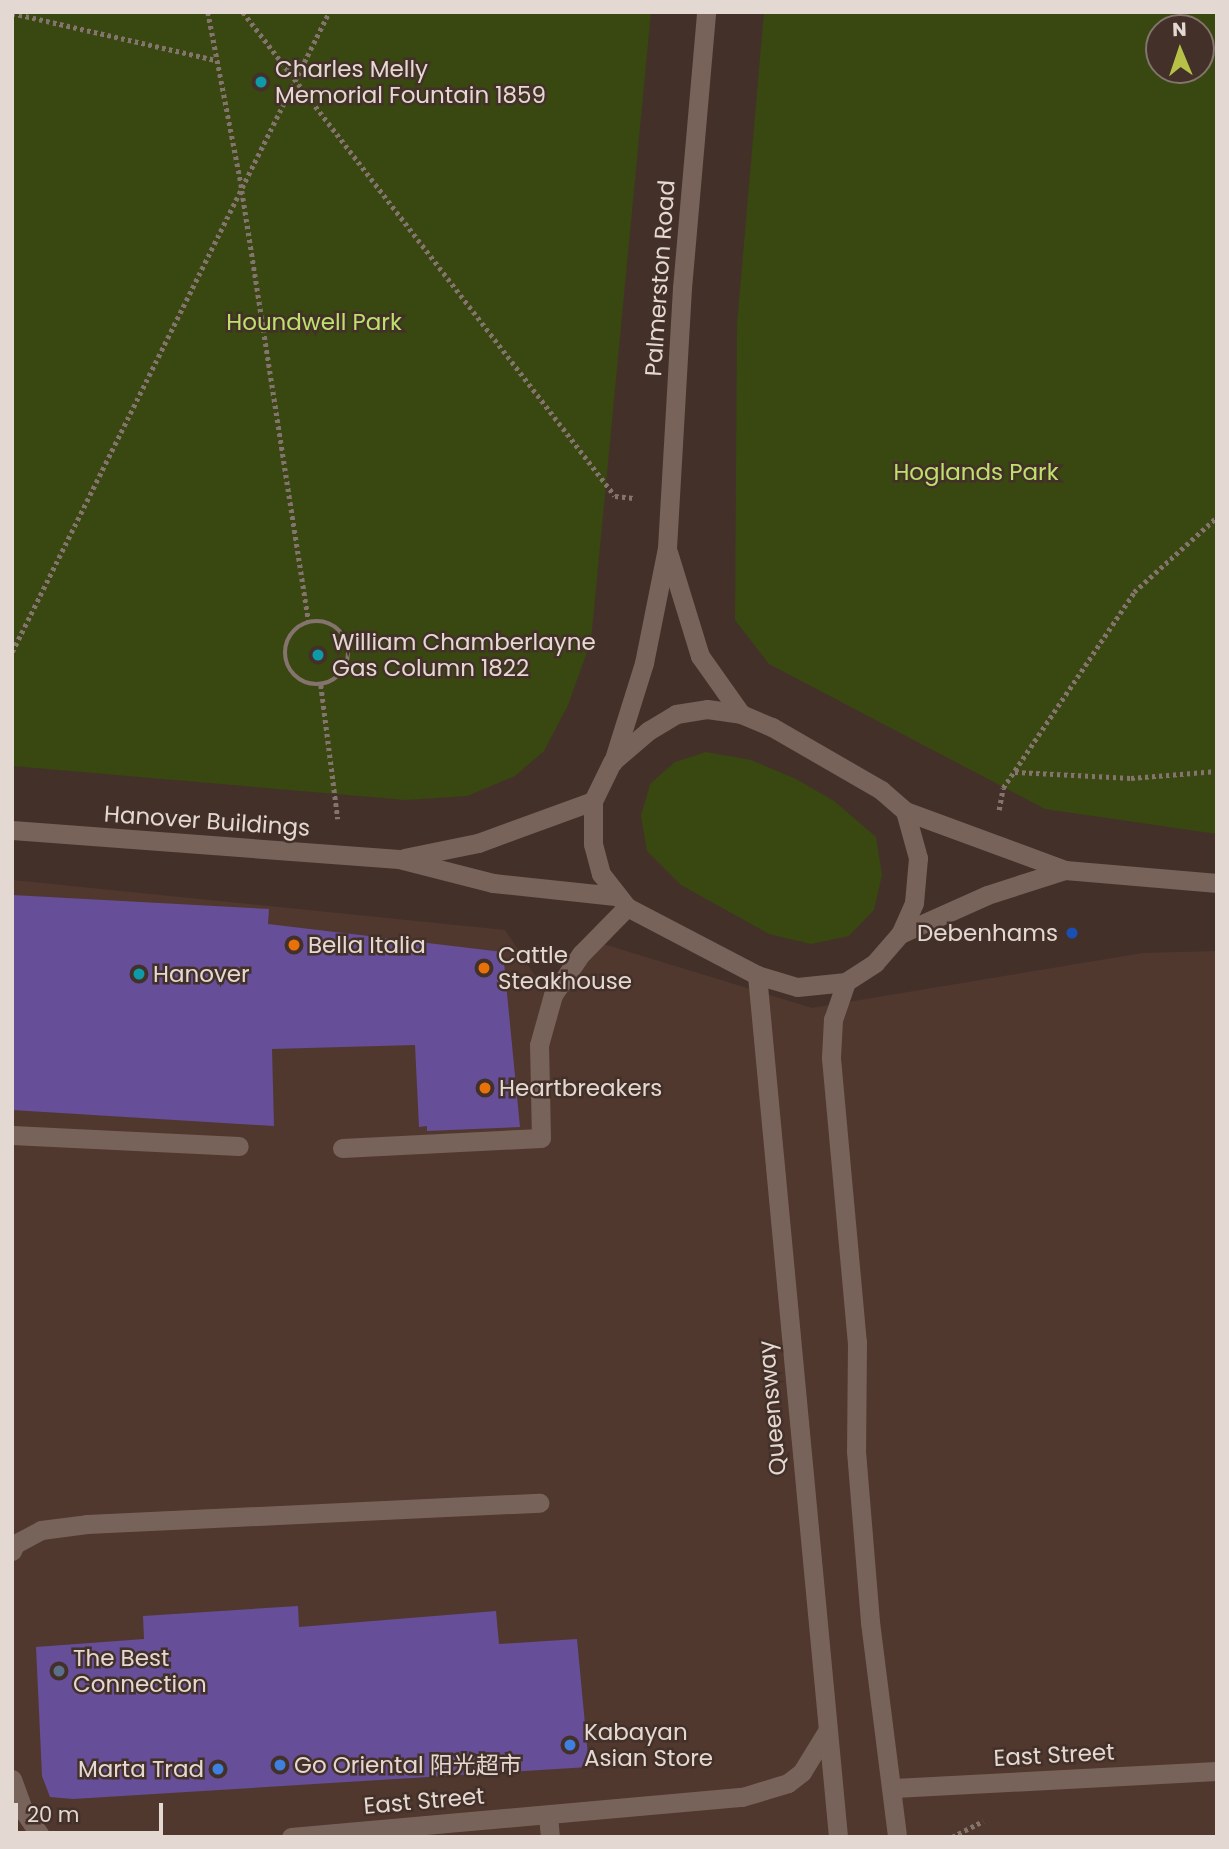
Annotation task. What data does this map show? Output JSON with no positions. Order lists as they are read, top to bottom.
{
  "streets": {
    "street": [
      "Palmerston Road",
      "Hanover Buildings",
      "Queensway",
      "East Street"
    ]
  },
  "crossings": [
    ["Queensway", "East Street"]
  ],
  "parks": ["Houndwell Park", "Hoglands Park"],
  "places": [
    "Charles Melly Memorial Fountain 1859",
    "William Chamberlayne Gas Column 1822",
    "Debenhams",
    "Bella Italia",
    "Cattle Steakhouse",
    "Hanover",
    "Heartbreakers",
    "The Best Connection",
    "Kabayan Asian Store",
    "Go Oriental 阳光超市",
    "Marta Trad"
  ],
  "scale_bar": "20 m",
  "north": "top"
}
